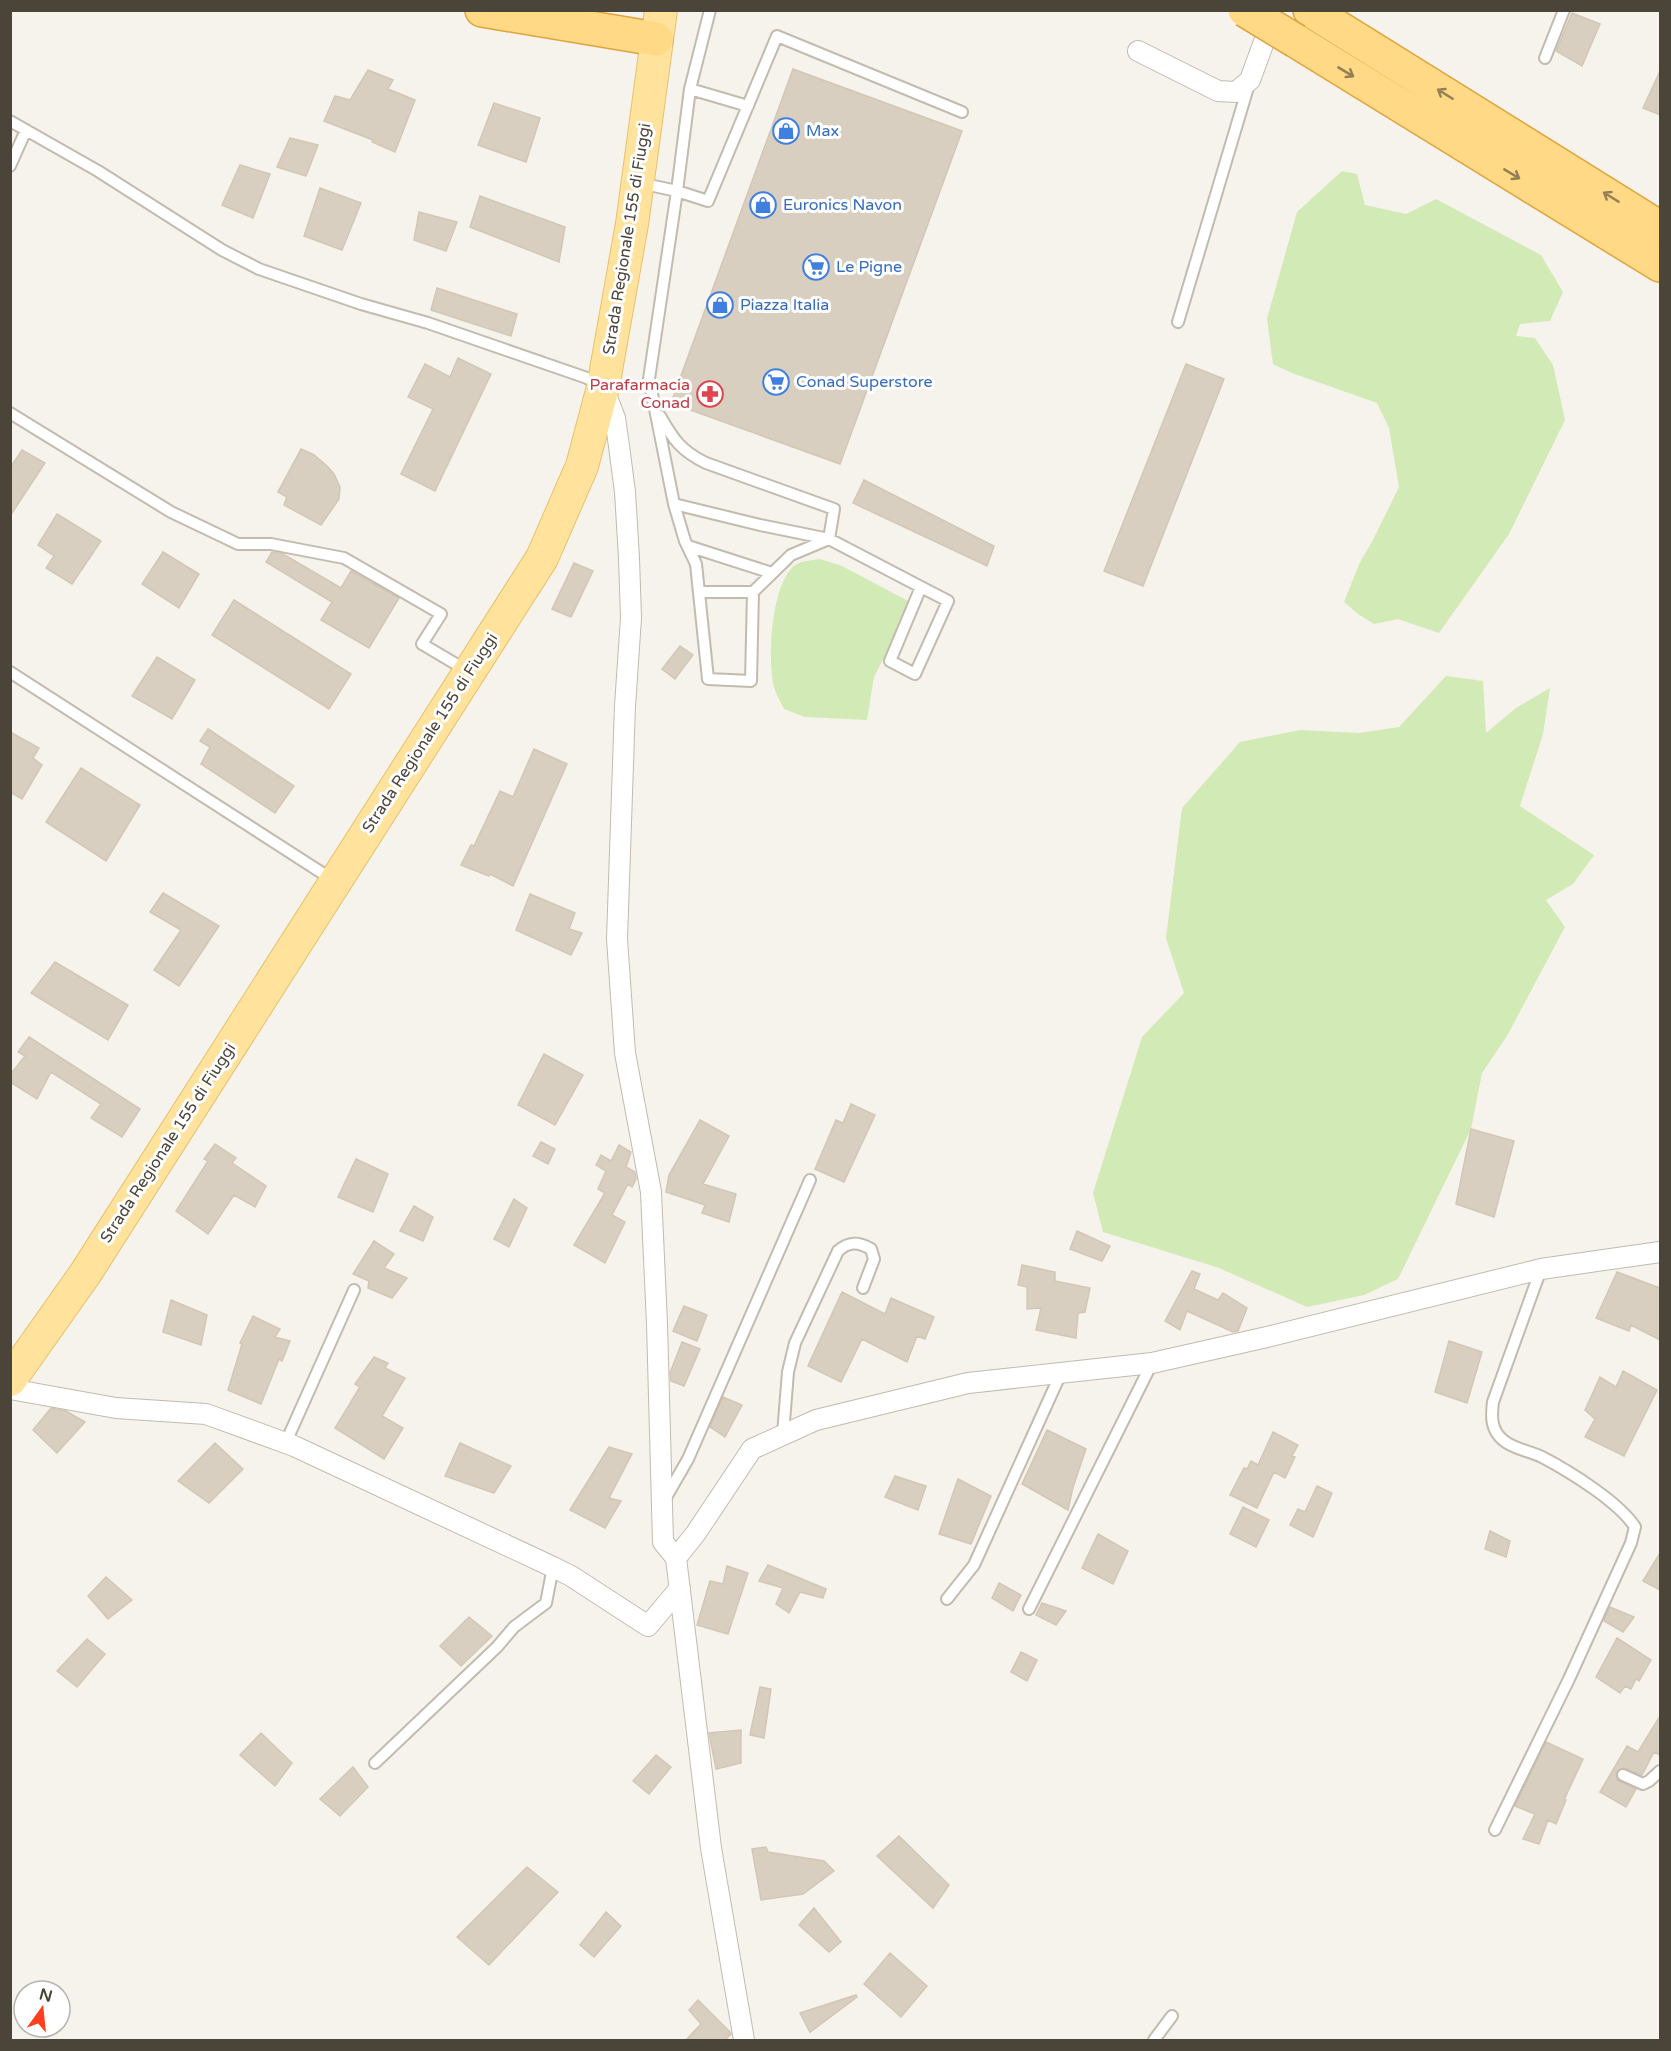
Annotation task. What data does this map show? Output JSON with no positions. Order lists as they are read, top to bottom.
{
  "streets": {
    "main road": ["Strada Regionale 155 di Fiuggi"]
  },
  "places": {
    "shop": ["Max", "Euronics Navon", "Piazza Italia"],
    "supermarket": ["Le Pigne", "Conad Superstore"],
    "pharmacy": ["Parafarmacia Conad"]
  },
  "north": "top"
}
